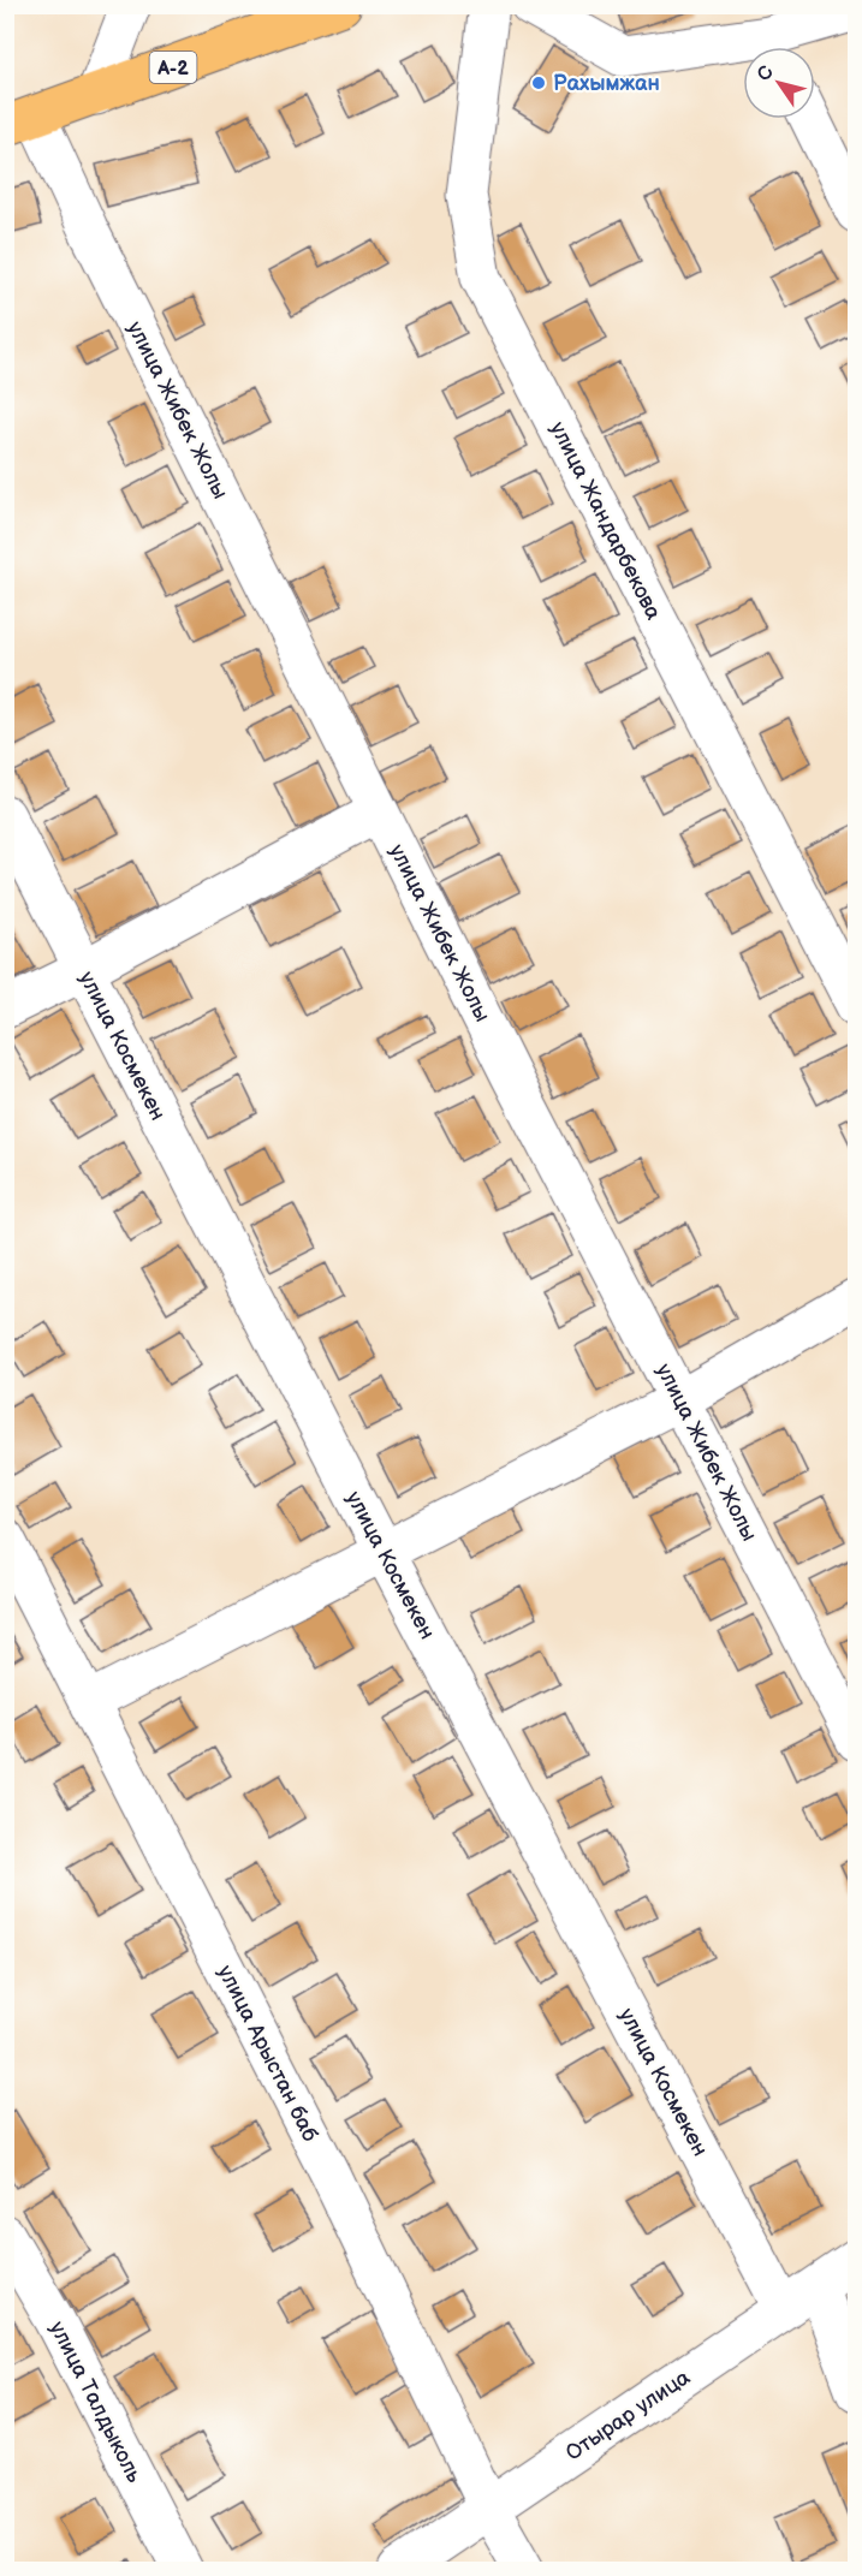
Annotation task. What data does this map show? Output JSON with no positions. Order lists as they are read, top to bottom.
{
  "streets": {
    "highway": ["A-2"],
    "street": [
      "улица Жибек Жолы",
      "улица Жандарбекова",
      "улица Космекен",
      "улица Арыстан баб",
      "улица Талдыколь",
      "Отырар улица"
    ]
  },
  "crossings": [
    ["A-2", "улица Жибек Жолы"],
    ["улица Космекен", "Отырар улица"],
    ["улица Арыстан баб", "Отырар улица"]
  ],
  "places": ["Рахымжан"],
  "north": "top left"
}
